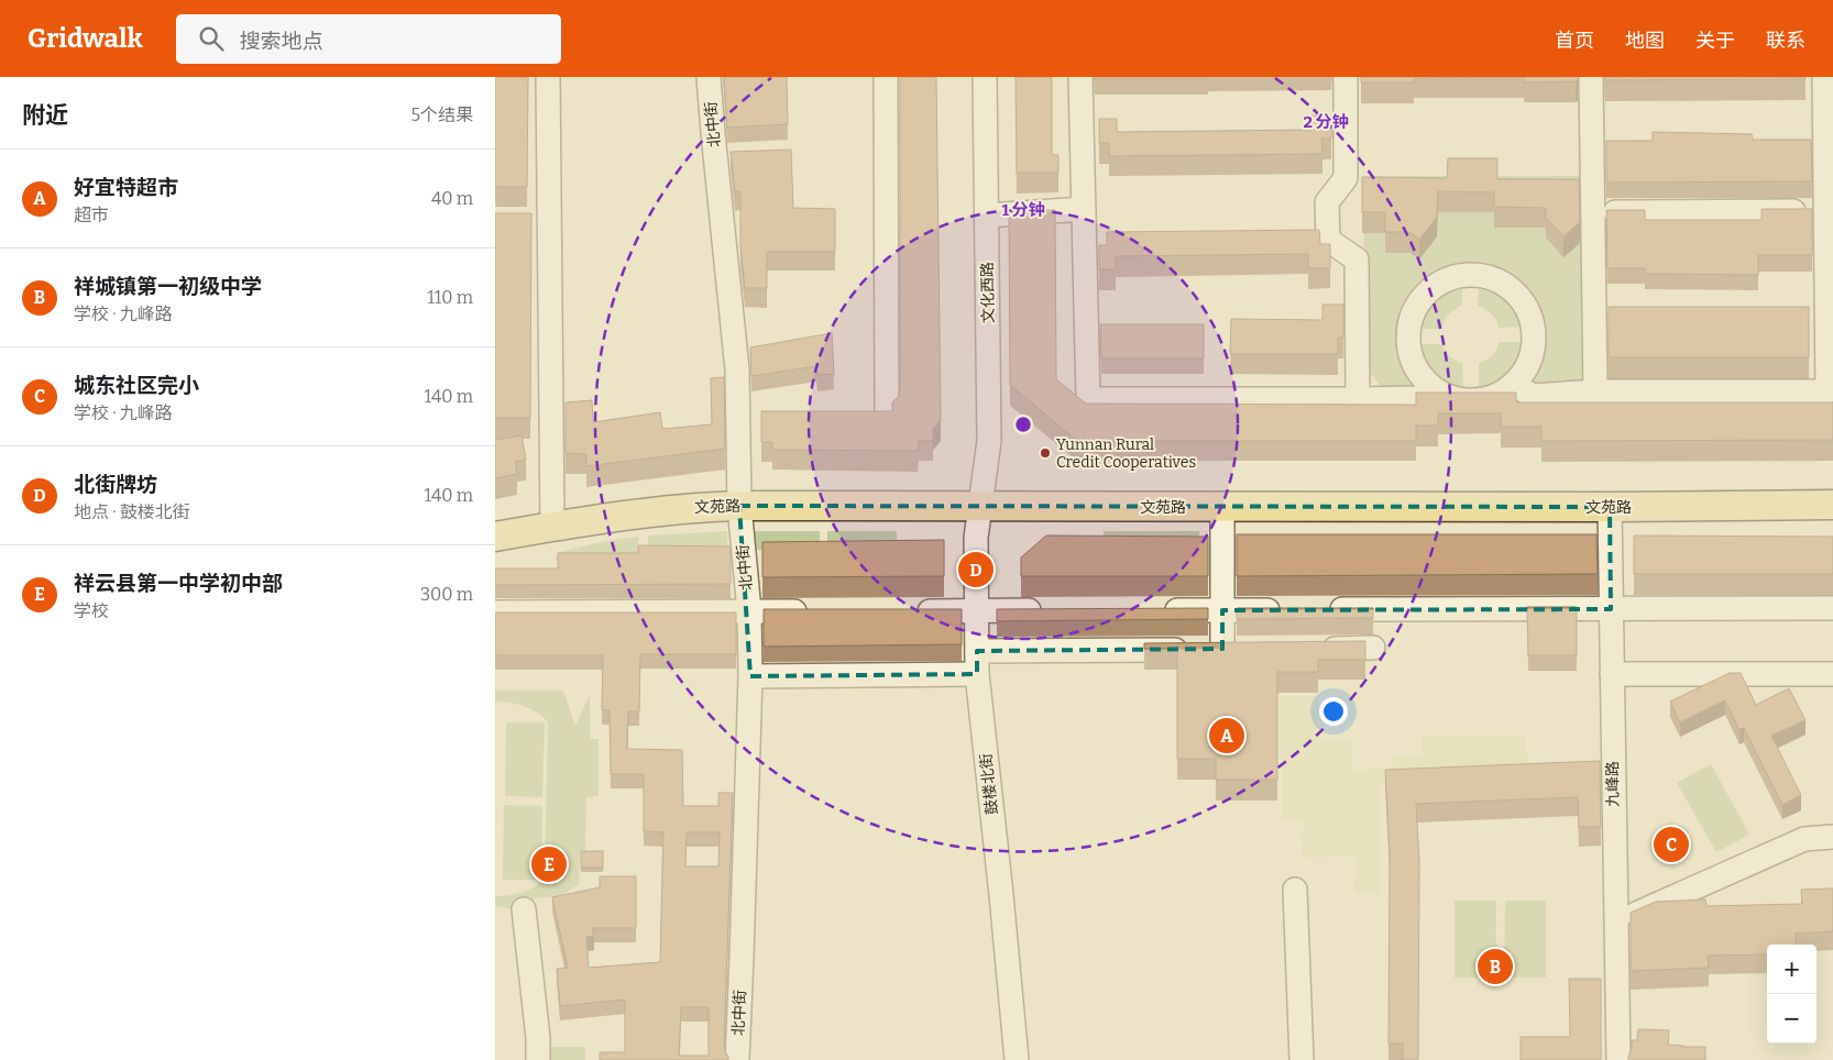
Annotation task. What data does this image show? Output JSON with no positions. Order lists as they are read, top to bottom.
{
  "streets": {
    "main road": ["文苑路"],
    "street": [
      "北中街",
      "文化西路",
      "鼓楼北街",
      "九峰路"
    ]
  },
  "crossings": [
    ["北中街", "文苑路"],
    ["文化西路", "文苑路"],
    ["文化西路", "鼓楼北街"],
    ["文苑路", "鼓楼北街"],
    ["文苑路", "九峰路"]
  ],
  "places": ["Yunnan Rural Credit Cooperatives"],
  "page": {
    "header": "Gridwalk",
    "search": "搜索地点",
    "nav": [
      "首页",
      "地图",
      "关于",
      "联系"
    ],
    "heading": ["附近", "5个结果"],
    "list": [
      {
        "mark": "A",
        "name": "好宜特超市",
        "note": "超市",
        "value": "40 m"
      },
      {
        "mark": "B",
        "name": "祥城镇第一初级中学",
        "note": "学校 · 九峰路",
        "value": "110 m"
      },
      {
        "mark": "C",
        "name": "城东社区完小",
        "note": "学校 · 九峰路",
        "value": "140 m"
      },
      {
        "mark": "D",
        "name": "北街牌坊",
        "note": "地点 · 鼓楼北街",
        "value": "140 m"
      },
      {
        "mark": "E",
        "name": "祥云县第一中学初中部",
        "note": "学校",
        "value": "300 m"
      }
    ],
    "pins": [
      "D",
      "A",
      "C",
      "E",
      "B"
    ],
    "map_buttons": ["+", "−"]
  },
  "rings": ["2 分钟", "1 分钟"]
}
